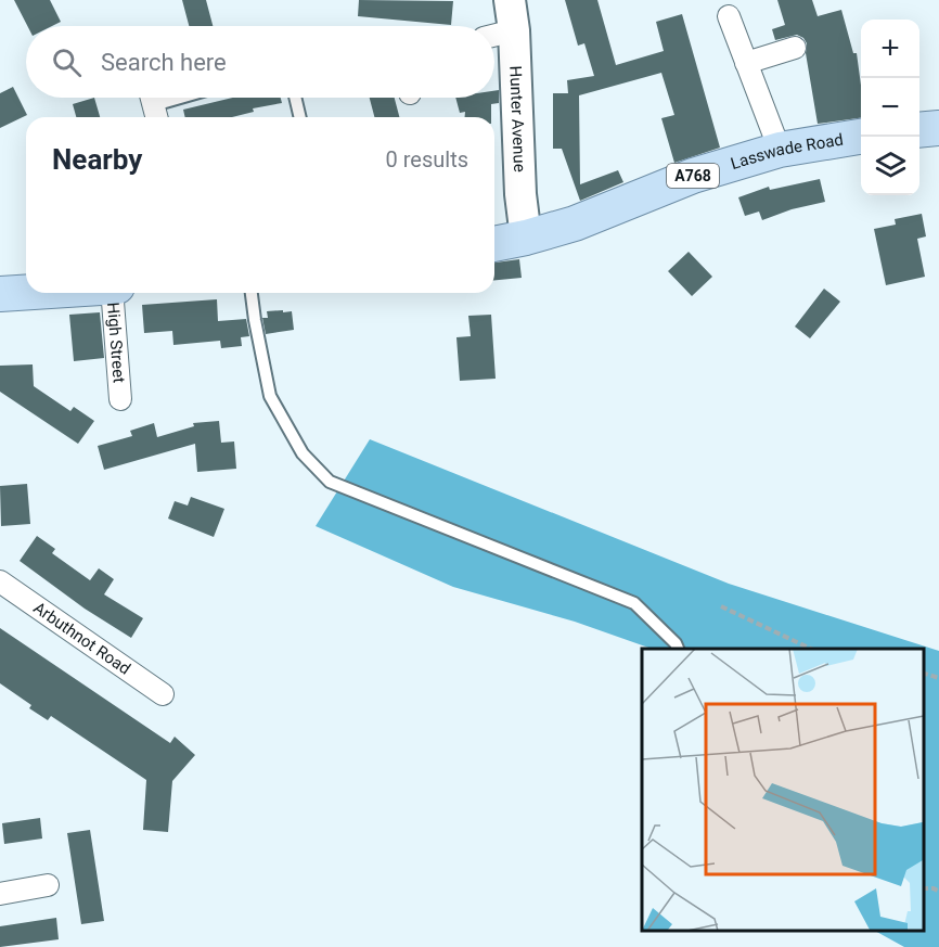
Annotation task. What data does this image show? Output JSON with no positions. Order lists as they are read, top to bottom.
{
  "streets": {
    "main road": ["Lasswade Road", "A768", "High Street"],
    "street": ["Hunter Avenue", "Arbuthnot Road"]
  },
  "crossings": [
    ["Hunter Avenue", "Lasswade Road"],
    ["Hunter Avenue", "A768"],
    ["Lasswade Road", "A768"]
  ],
  "page": {
    "map_buttons": ["+", "−"],
    "search": "Search here",
    "heading": ["Nearby", "0 results"]
  }
}
